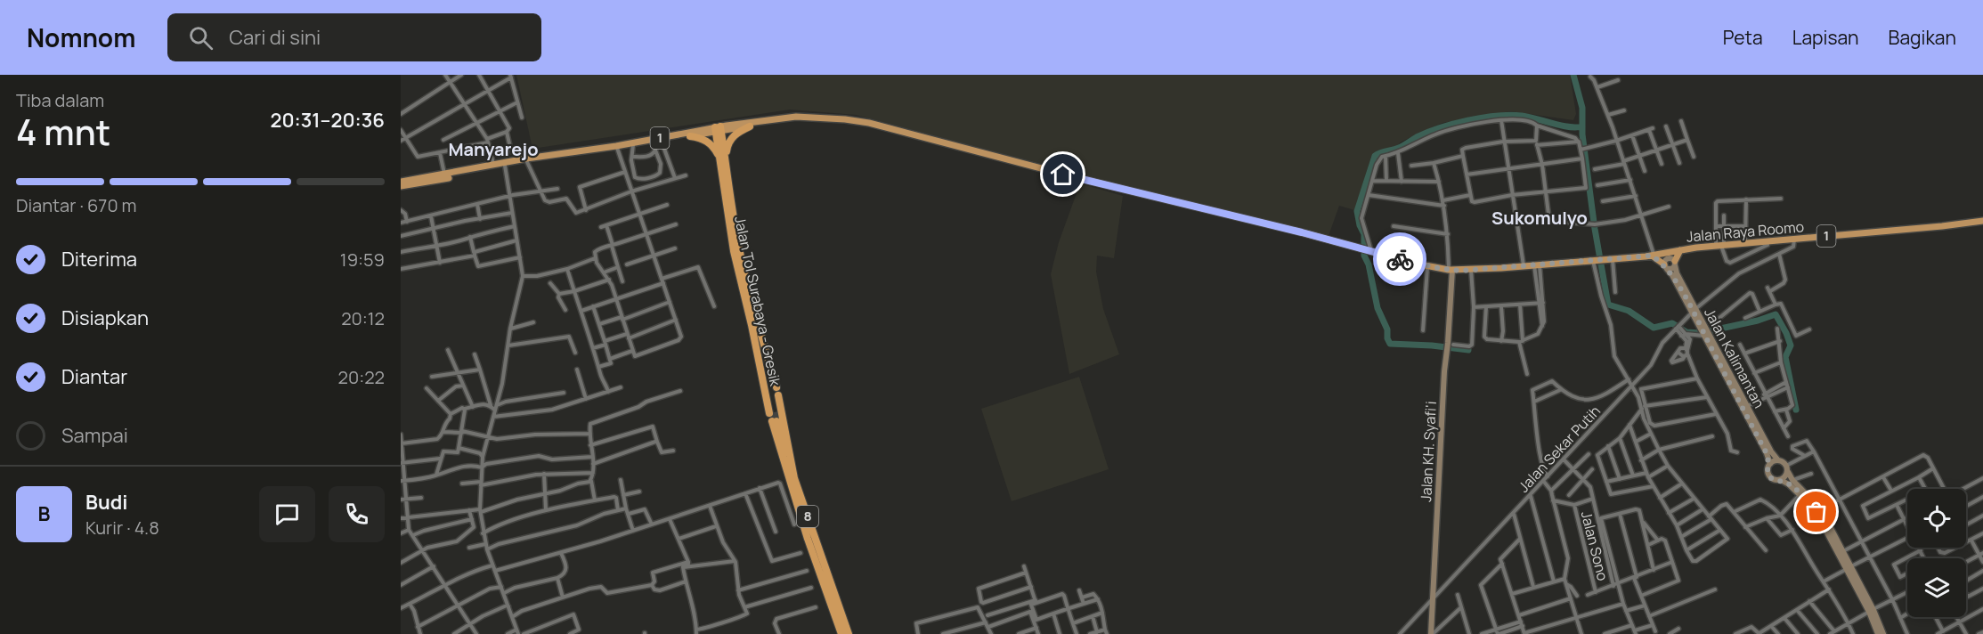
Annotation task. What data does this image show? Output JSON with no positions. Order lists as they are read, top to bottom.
{
  "streets": {
    "highway": [
      "1",
      "Jalan Raya Roomo",
      "Jalan Tol Surabaya - Gresik",
      "8"
    ],
    "main road": ["Jalan Kalimantan", "Jalan KH. Syafi'i"],
    "street": ["Jalan Sekar Putih", "Jalan Sono"]
  },
  "crossings": [
    ["1", "Jalan Raya Roomo"],
    ["1", "Jalan Tol Surabaya - Gresik"],
    ["1", "Jalan Kalimantan"],
    ["1", "Jalan KH. Syafi'i"],
    ["Jalan Raya Roomo", "Jalan Kalimantan"],
    ["Jalan Raya Roomo", "Jalan Sekar Putih"],
    ["Jalan Kalimantan", "Jalan Sekar Putih"],
    ["Jalan Sekar Putih", "Jalan KH. Syafi'i"]
  ],
  "districts": ["Manyarejo", "Sukomulyo"],
  "page": {
    "header": "Nomnom",
    "search": "Cari di sini",
    "nav": ["Peta", "Lapisan", "Bagikan"],
    "heading": ["4 mnt", "Tiba dalam", "20:31–20:36"],
    "panel": ["Budi", "Kurir · 4.8"],
    "bar": "Diantar · 670 m",
    "list": [
      ["Diterima", "19:59"],
      ["Disiapkan", "20:12"],
      ["Diantar", "20:22"],
      "Sampai"
    ],
    "round": "B"
  }
}
